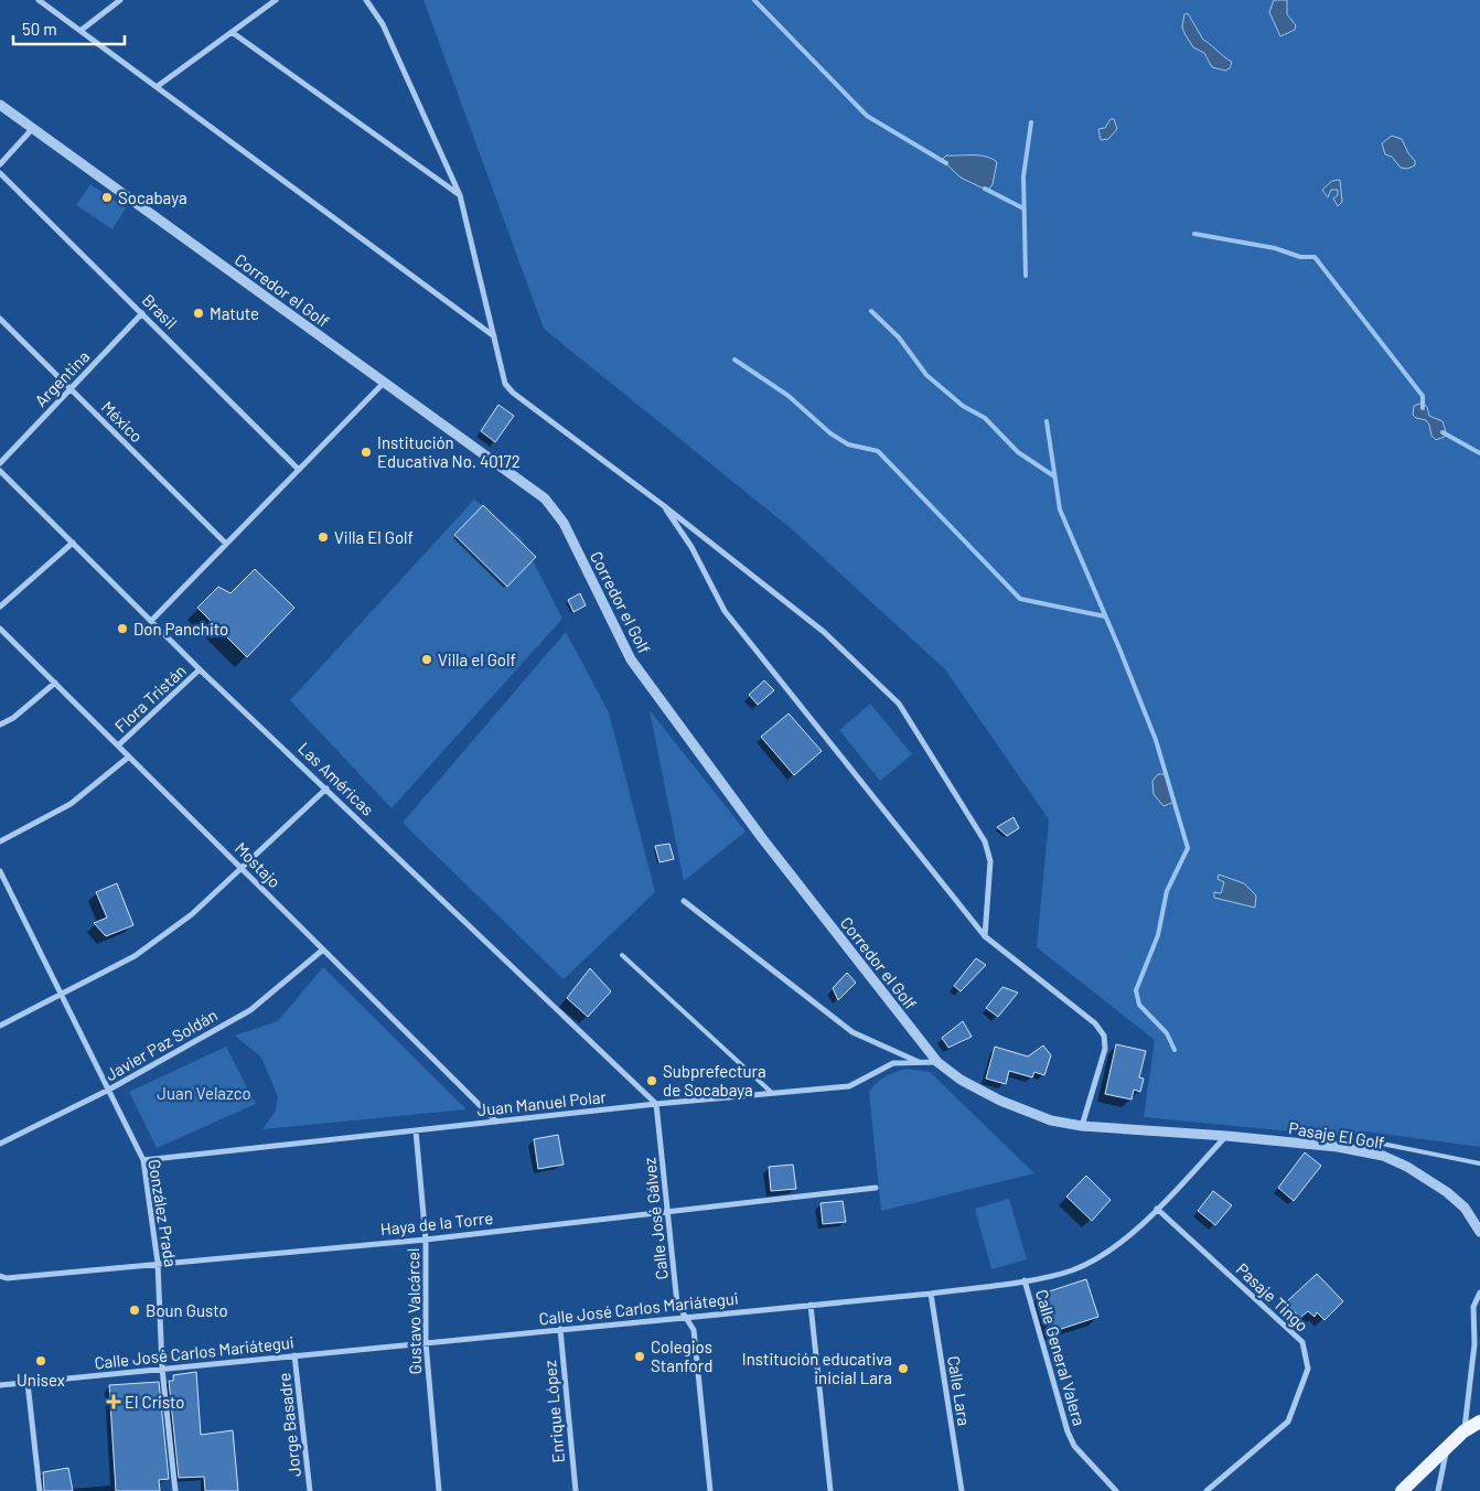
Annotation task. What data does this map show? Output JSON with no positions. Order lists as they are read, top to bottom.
{
  "streets": {
    "street": [
      "Corredor el Golf",
      "Brasil",
      "Argentina",
      "México",
      "Flora Tristán",
      "Las Américas",
      "Mostajo",
      "Javier Paz Soldán",
      "Juan Manuel Polar",
      "Pasaje El Golf",
      "González Prada",
      "Calle José Gálvez",
      "Haya de la Torre",
      "Pasaje Tingo",
      "Calle José Carlos Mariátegui",
      "Gustavo Valcárcel",
      "Calle General Valera",
      "Calle Lara",
      "Enrique López",
      "Jorge Basadre"
    ]
  },
  "crossings": [
    ["Corredor el Golf", "Juan Manuel Polar"],
    ["Corredor el Golf", "Pasaje El Golf"],
    ["Corredor el Golf", "Calle José Carlos Mariátegui"],
    ["Brasil", "Argentina"],
    ["Argentina", "México"],
    ["Flora Tristán", "Las Américas"],
    ["Flora Tristán", "Mostajo"],
    ["Las Américas", "Juan Manuel Polar"],
    ["Las Américas", "Calle José Gálvez"],
    ["Mostajo", "Javier Paz Soldán"],
    ["Mostajo", "Juan Manuel Polar"],
    ["Javier Paz Soldán", "González Prada"],
    ["Juan Manuel Polar", "González Prada"],
    ["Juan Manuel Polar", "Calle José Gálvez"],
    ["Juan Manuel Polar", "Gustavo Valcárcel"],
    ["Pasaje El Golf", "Calle José Carlos Mariátegui"],
    ["González Prada", "Haya de la Torre"],
    ["González Prada", "Calle José Carlos Mariátegui"],
    ["Calle José Gálvez", "Haya de la Torre"],
    ["Calle José Gálvez", "Calle José Carlos Mariátegui"],
    ["Haya de la Torre", "Gustavo Valcárcel"],
    ["Pasaje Tingo", "Calle José Carlos Mariátegui"],
    ["Calle José Carlos Mariátegui", "Gustavo Valcárcel"],
    ["Calle José Carlos Mariátegui", "Calle General Valera"],
    ["Calle José Carlos Mariátegui", "Calle Lara"],
    ["Calle José Carlos Mariátegui", "Enrique López"],
    ["Calle José Carlos Mariátegui", "Jorge Basadre"]
  ],
  "parks": ["Juan Velazco"],
  "places": {
    "other": [
      "Socabaya",
      "Matute",
      "Institución Educativa No. 40172",
      "Villa El Golf",
      "Don Panchito",
      "Villa el Golf",
      "Subprefectura de Socabaya",
      "Boun Gusto",
      "Colegios Stanford",
      "Unisex",
      "Institución educativa inicial Lara"
    ],
    "health": ["El Cristo"]
  },
  "scale_bar": "50 m"
}
